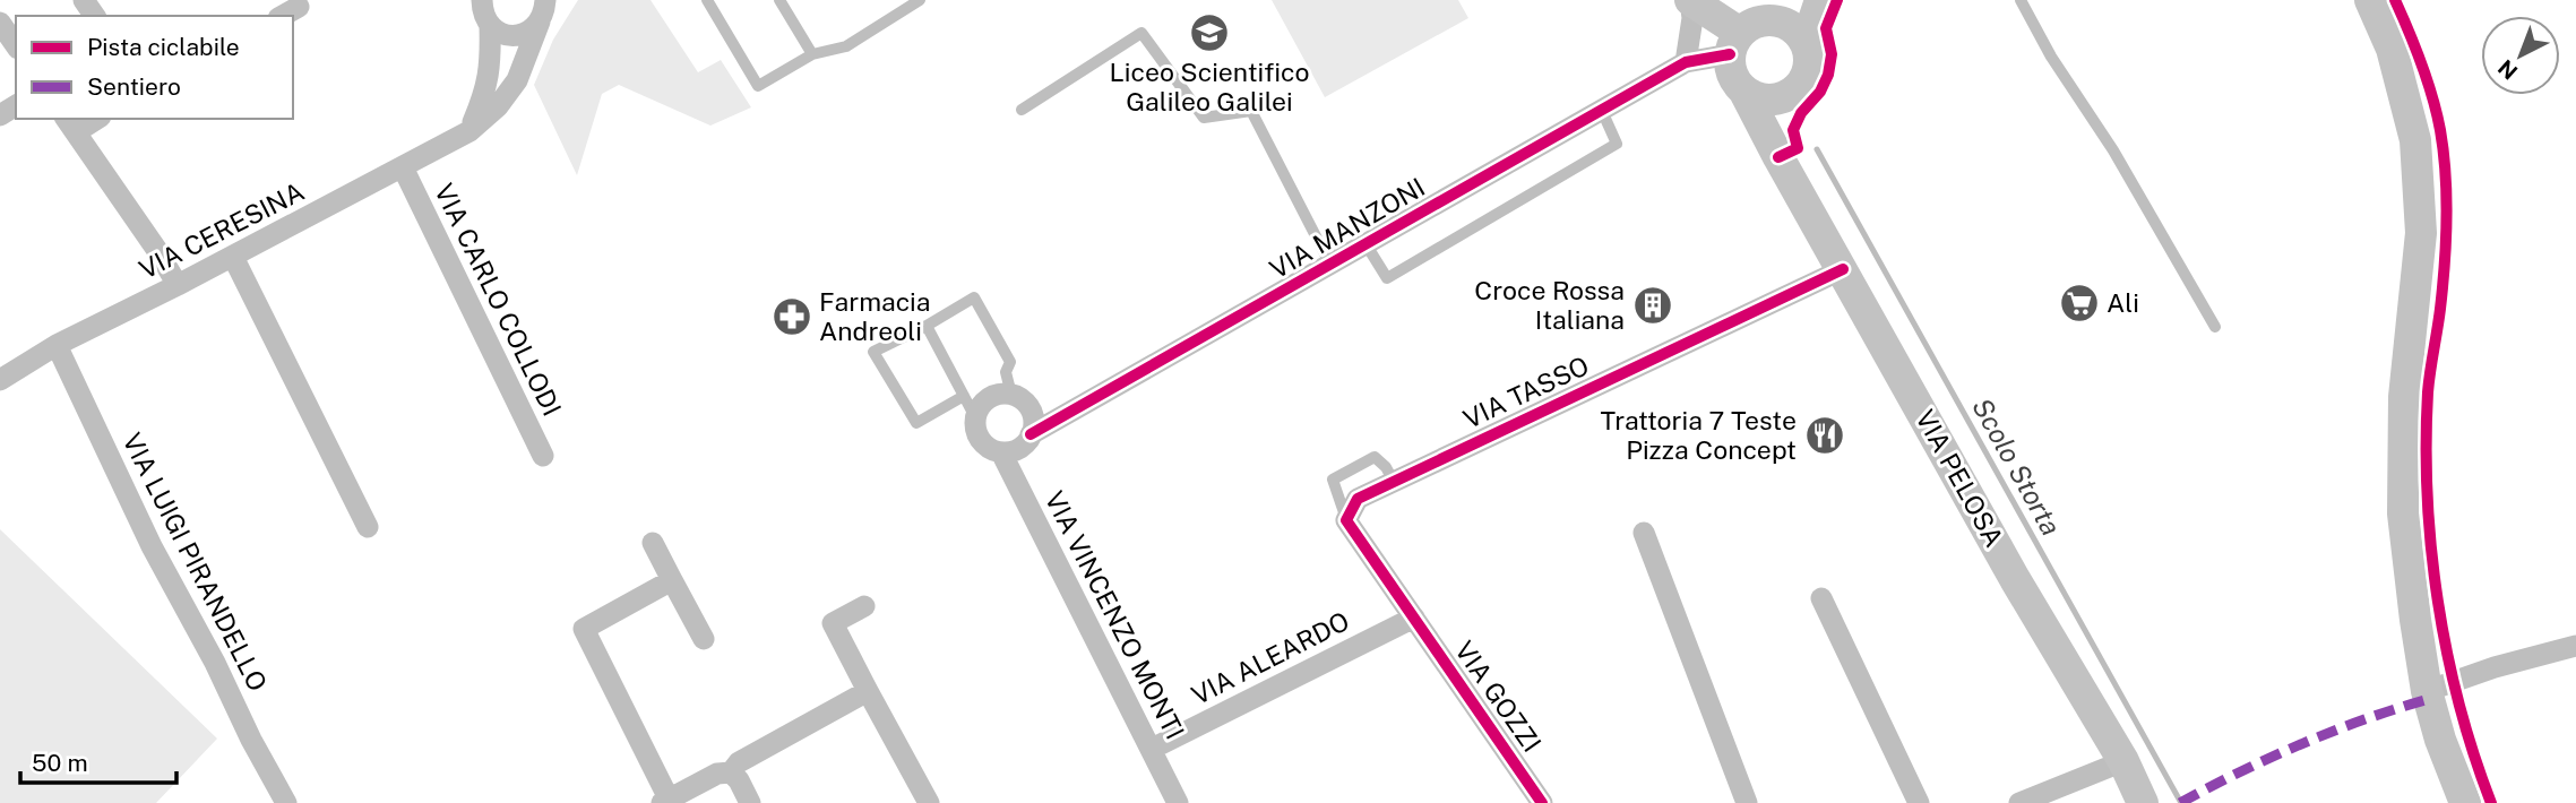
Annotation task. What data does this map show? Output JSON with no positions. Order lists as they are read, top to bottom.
{
  "streets": {
    "main road": ["VIA PELOSA"],
    "street": [
      "VIA MANZONI",
      "VIA CERESINA",
      "VIA CARLO COLLODI",
      "VIA TASSO",
      "VIA LUIGI PIRANDELLO",
      "VIA VINCENZO MONTI",
      "VIA ALEARDO",
      "VIA GOZZI"
    ]
  },
  "crossings": [
    ["VIA MANZONI", "VIA PELOSA"],
    ["VIA MANZONI", "VIA VINCENZO MONTI"],
    ["VIA CERESINA", "VIA CARLO COLLODI"],
    ["VIA CERESINA", "VIA LUIGI PIRANDELLO"],
    ["VIA TASSO", "VIA PELOSA"],
    ["VIA VINCENZO MONTI", "VIA ALEARDO"],
    ["VIA ALEARDO", "VIA GOZZI"]
  ],
  "water": ["Scolo Storta"],
  "places": {
    "school or university": ["Liceo Scientifico Galileo Galilei"],
    "supermarket": ["Ali"],
    "building": ["Croce Rossa Italiana"],
    "pharmacy": ["Farmacia Andreoli"],
    "restaurant": ["Trattoria 7 Teste Pizza Concept"]
  },
  "legend": ["Pista ciclabile", "Sentiero"],
  "scale_bar": "50 m",
  "north": "bottom left"
}
